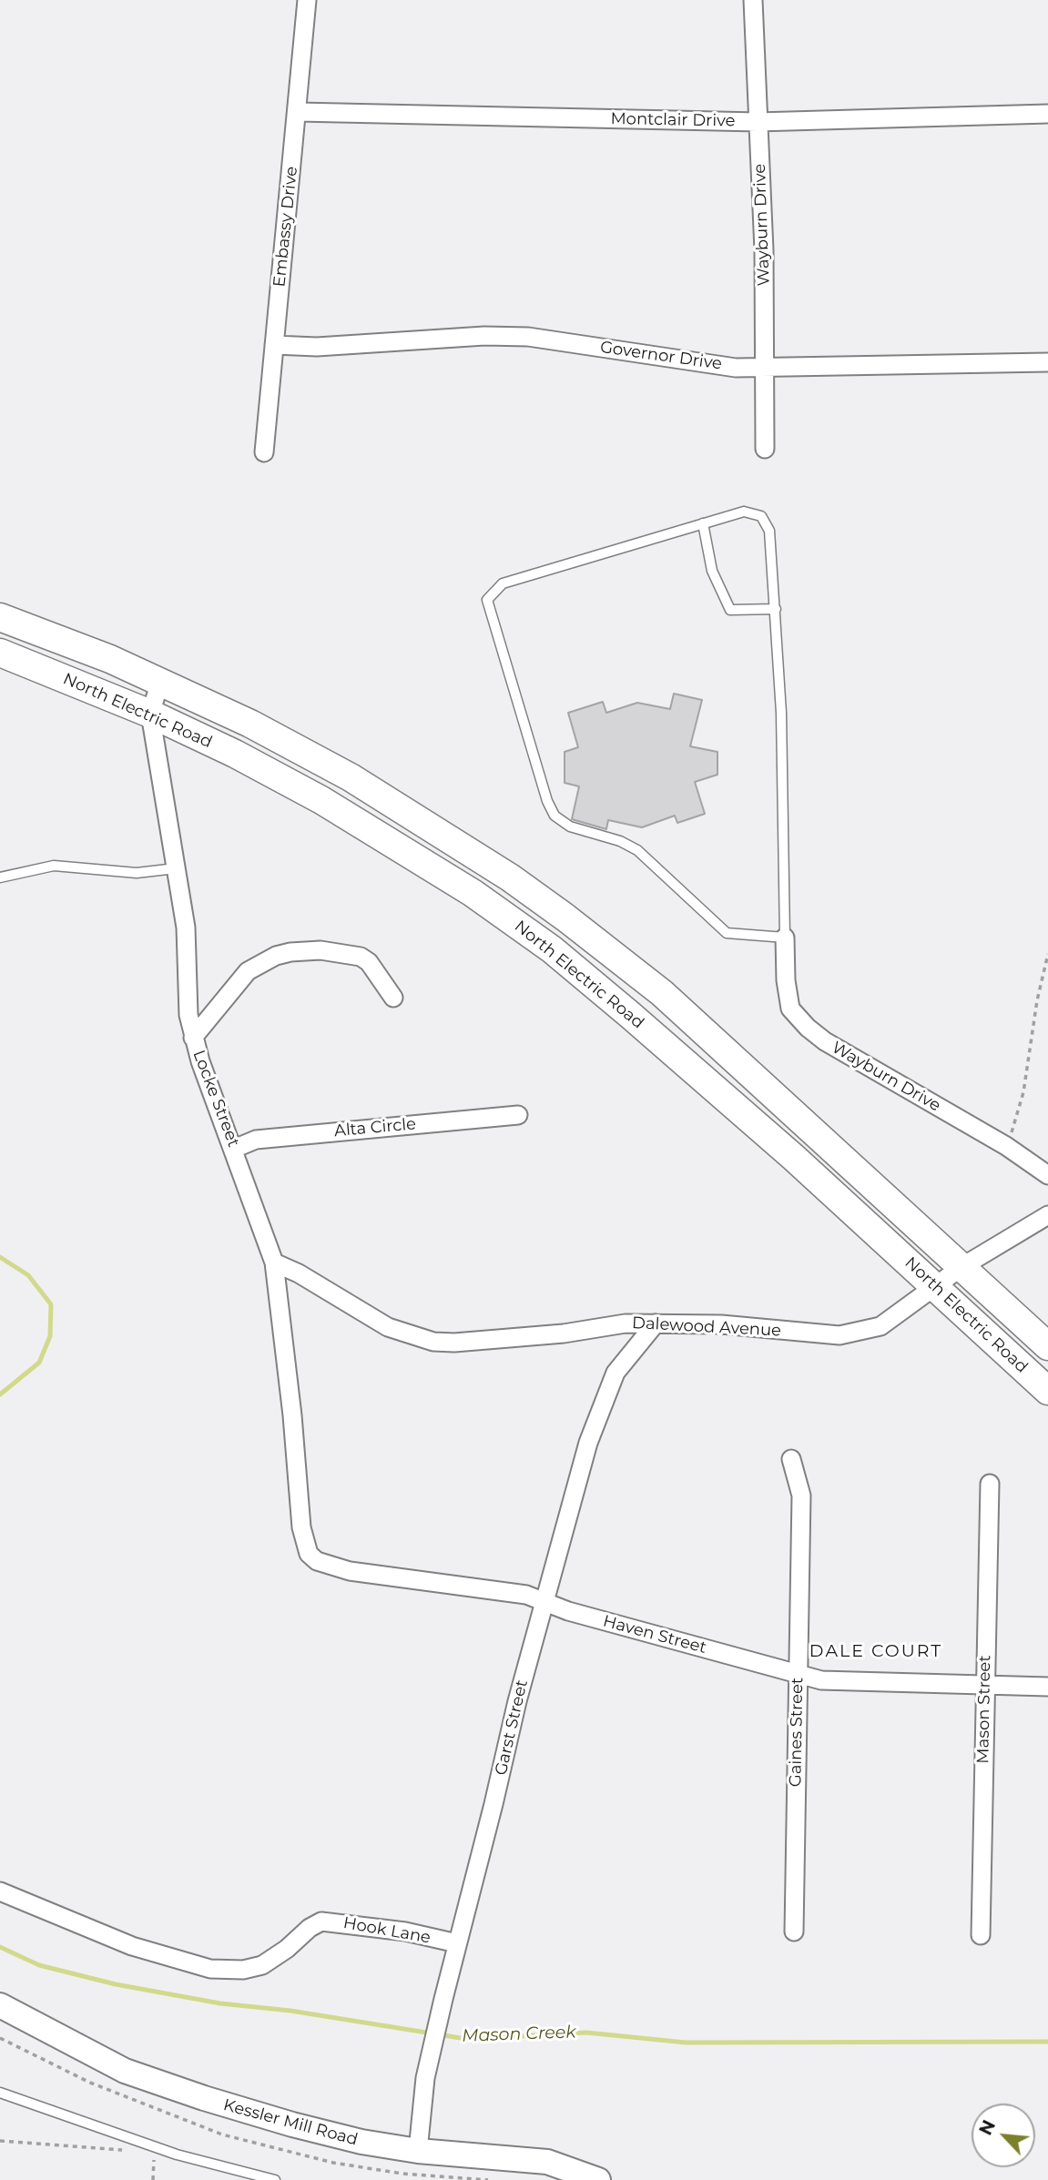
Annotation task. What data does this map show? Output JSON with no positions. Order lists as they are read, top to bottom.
{
  "streets": {
    "main road": ["North Electric Road"],
    "street": [
      "Montclair Drive",
      "Wayburn Drive",
      "Embassy Drive",
      "Governor Drive",
      "Locke Street",
      "Alta Circle",
      "Dalewood Avenue",
      "Haven Street",
      "Mason Street",
      "Garst Street",
      "Gaines Street",
      "Hook Lane",
      "Kessler Mill Road"
    ]
  },
  "crossings": [
    ["Montclair Drive", "Wayburn Drive"],
    ["Montclair Drive", "Embassy Drive"],
    ["Wayburn Drive", "Governor Drive"],
    ["Embassy Drive", "Governor Drive"],
    ["North Electric Road", "Locke Street"],
    ["North Electric Road", "Dalewood Avenue"],
    ["Locke Street", "Alta Circle"],
    ["Locke Street", "Dalewood Avenue"],
    ["Locke Street", "Haven Street"],
    ["Dalewood Avenue", "Garst Street"],
    ["Haven Street", "Mason Street"],
    ["Haven Street", "Garst Street"],
    ["Haven Street", "Gaines Street"],
    ["Garst Street", "Hook Lane"],
    ["Garst Street", "Kessler Mill Road"]
  ],
  "districts": ["DALE COURT"],
  "water": ["Mason Creek"],
  "north": "top left"
}
